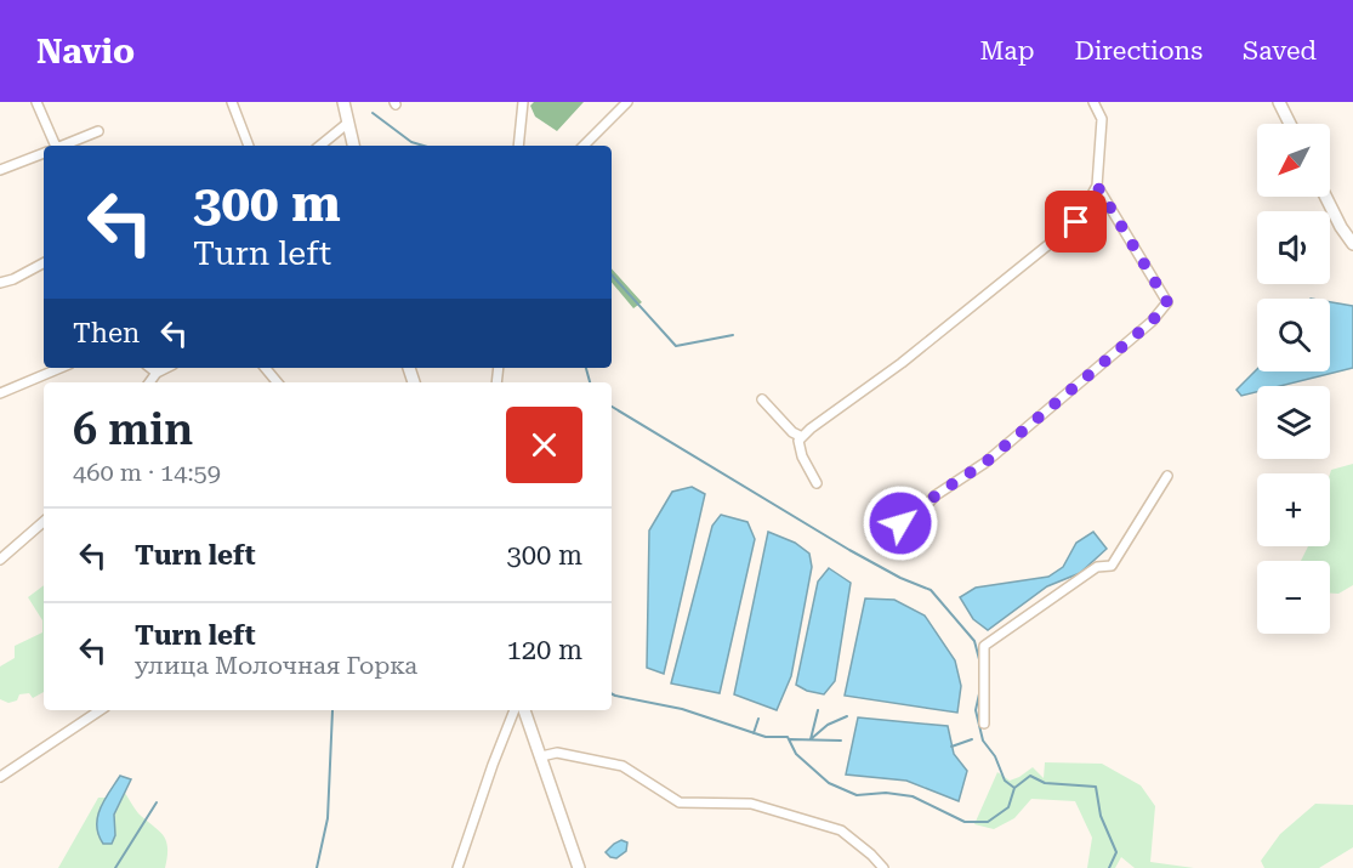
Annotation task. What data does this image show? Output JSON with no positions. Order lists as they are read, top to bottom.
{
  "north": "bottom left",
  "page": {
    "header": "Navio",
    "nav": ["Map", "Directions", "Saved"],
    "map_buttons": ["+", "−"],
    "turn": ["300 m", "Turn left"],
    "then": "Then",
    "heading": ["6 min", "460 m · 14:59"],
    "list": [
      {
        "name": "Turn left",
        "value": "300 m"
      },
      {
        "name": "Turn left",
        "note": "улица Молочная Горка",
        "value": "120 m"
      }
    ]
  }
}
